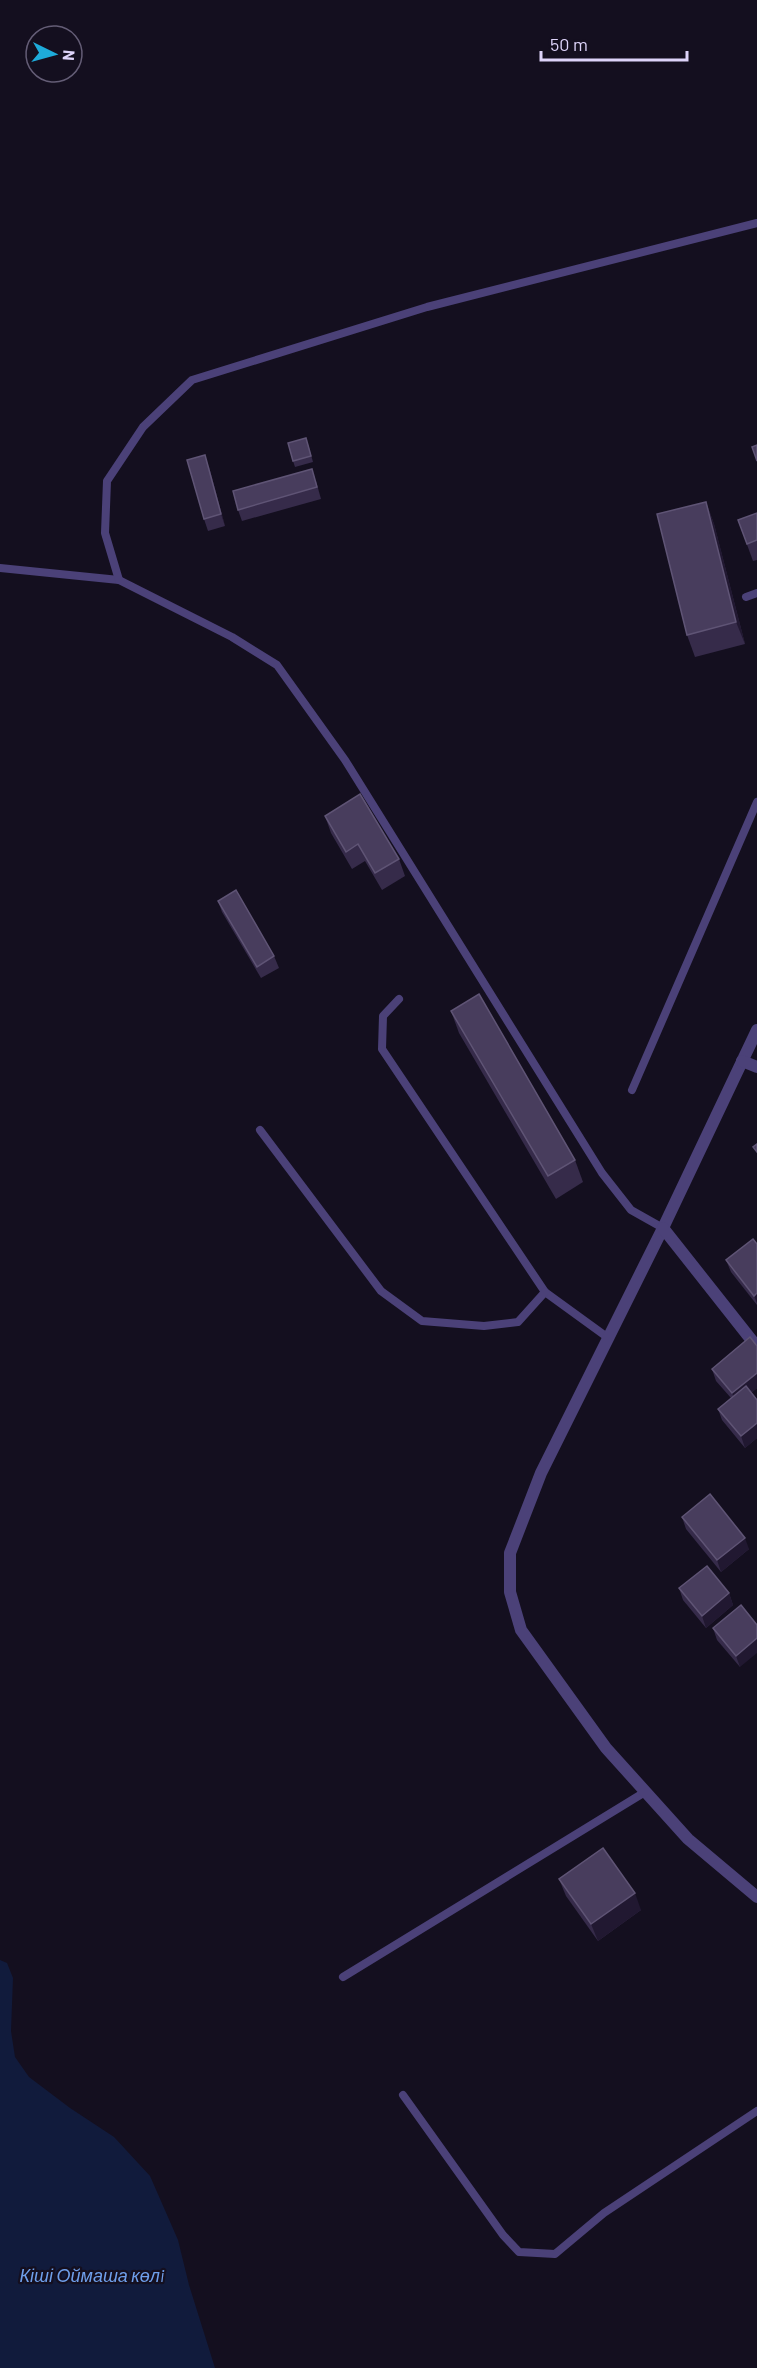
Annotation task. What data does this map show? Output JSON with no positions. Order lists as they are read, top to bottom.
{
  "water": ["Кіші Оймаша көлi"],
  "scale_bar": "50 m",
  "north": "right"
}
